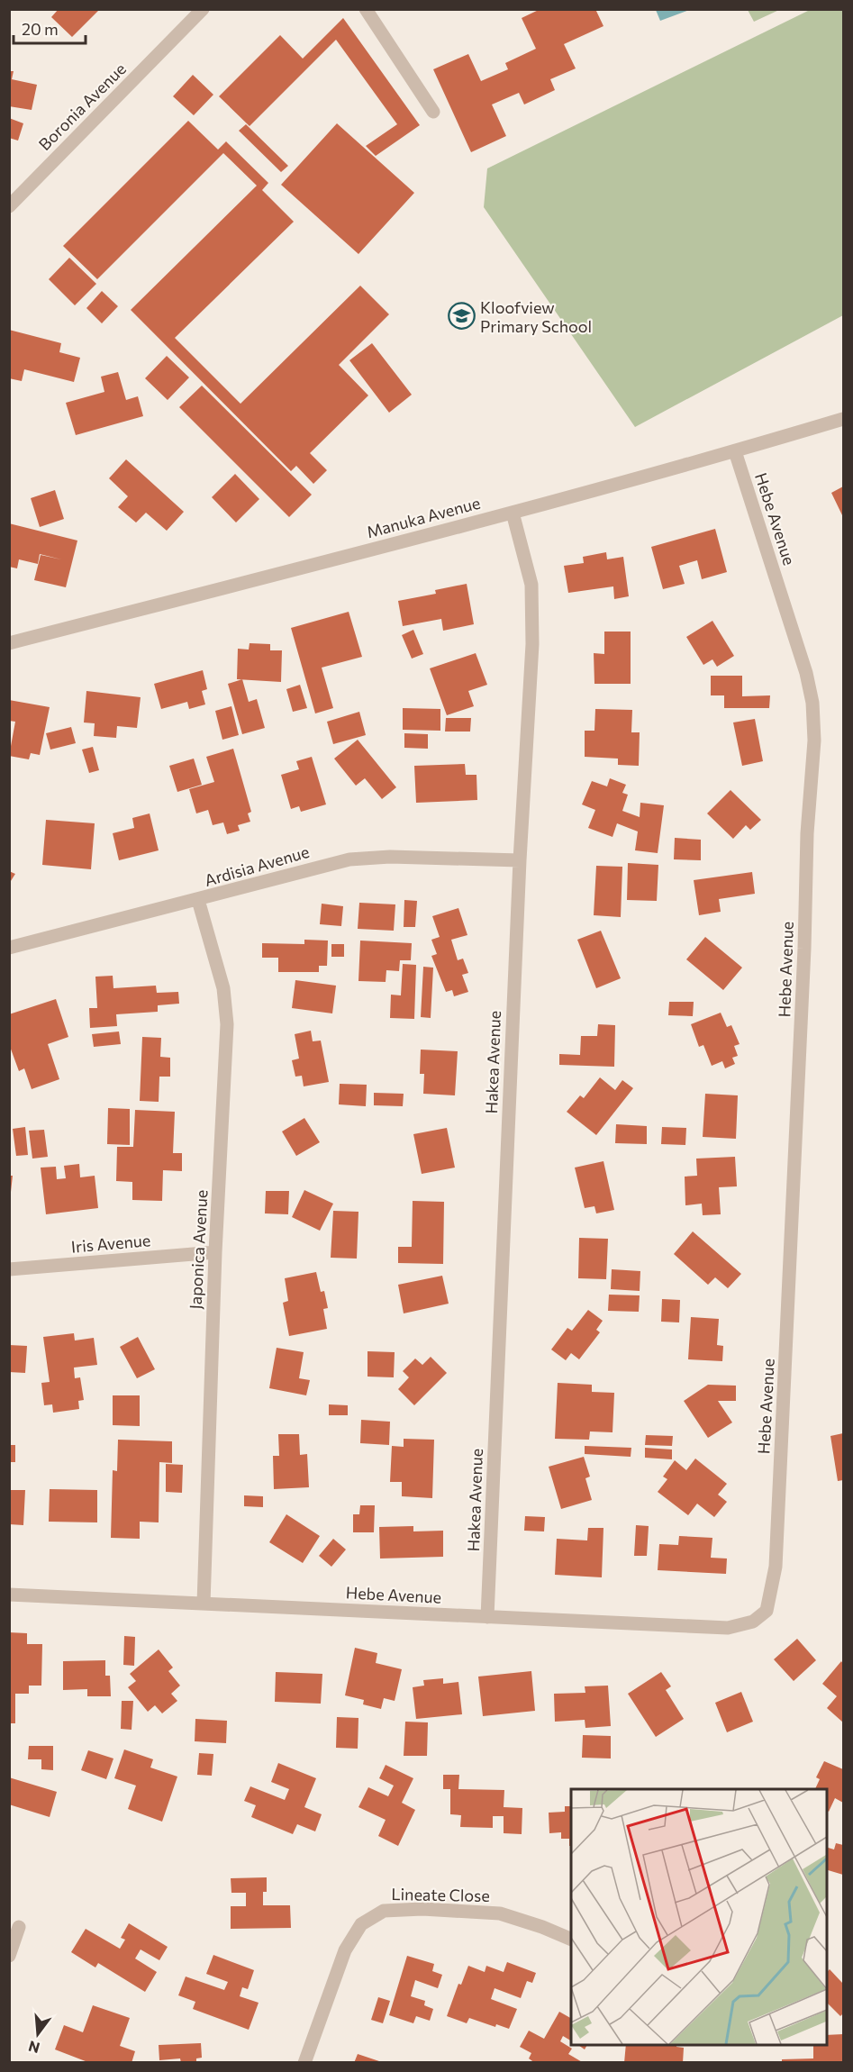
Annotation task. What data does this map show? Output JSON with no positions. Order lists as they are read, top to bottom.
{
  "streets": {
    "street": [
      "Boronia Avenue",
      "Manuka Avenue",
      "Hebe Avenue",
      "Ardisia Avenue",
      "Hakea Avenue",
      "Iris Avenue",
      "Japonica Avenue",
      "Lineate Close"
    ]
  },
  "crossings": [
    ["Manuka Avenue", "Hebe Avenue"],
    ["Manuka Avenue", "Hakea Avenue"],
    ["Hebe Avenue", "Hakea Avenue"],
    ["Hebe Avenue", "Japonica Avenue"],
    ["Ardisia Avenue", "Hakea Avenue"],
    ["Ardisia Avenue", "Japonica Avenue"],
    ["Iris Avenue", "Japonica Avenue"]
  ],
  "places": {
    "school or university": ["Kloofview Primary School"]
  },
  "scale_bar": "20 m",
  "north": "bottom"
}
